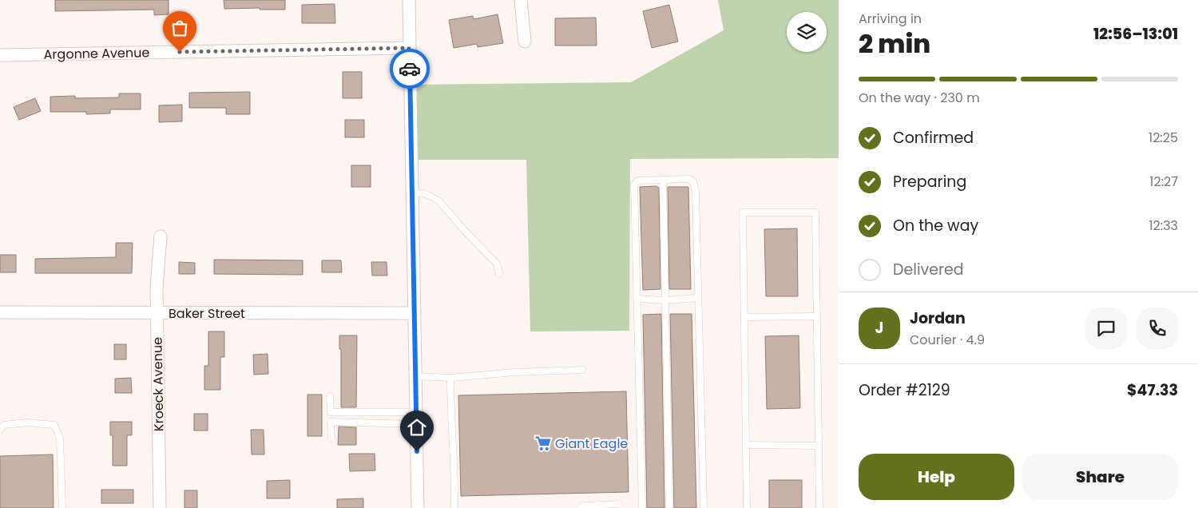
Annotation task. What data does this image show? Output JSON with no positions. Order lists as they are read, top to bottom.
{
  "streets": {
    "street": ["Argonne Avenue", "Baker Street", "Kroeck Avenue"]
  },
  "crossings": [
    ["Baker Street", "Kroeck Avenue"]
  ],
  "places": {
    "supermarket": ["Giant Eagle"]
  },
  "page": {
    "heading": ["2 min", "Arriving in", "12:56–13:01"],
    "panel": [
      "Jordan",
      "Courier · 4.9",
      "Order #2129",
      "$47.33"
    ],
    "bar": "On the way · 230 m",
    "list": [
      ["Confirmed", "12:25"],
      ["Preparing", "12:27"],
      ["On the way", "12:33"],
      "Delivered"
    ],
    "round": "J",
    "buttons": ["Help", "Share"]
  }
}
